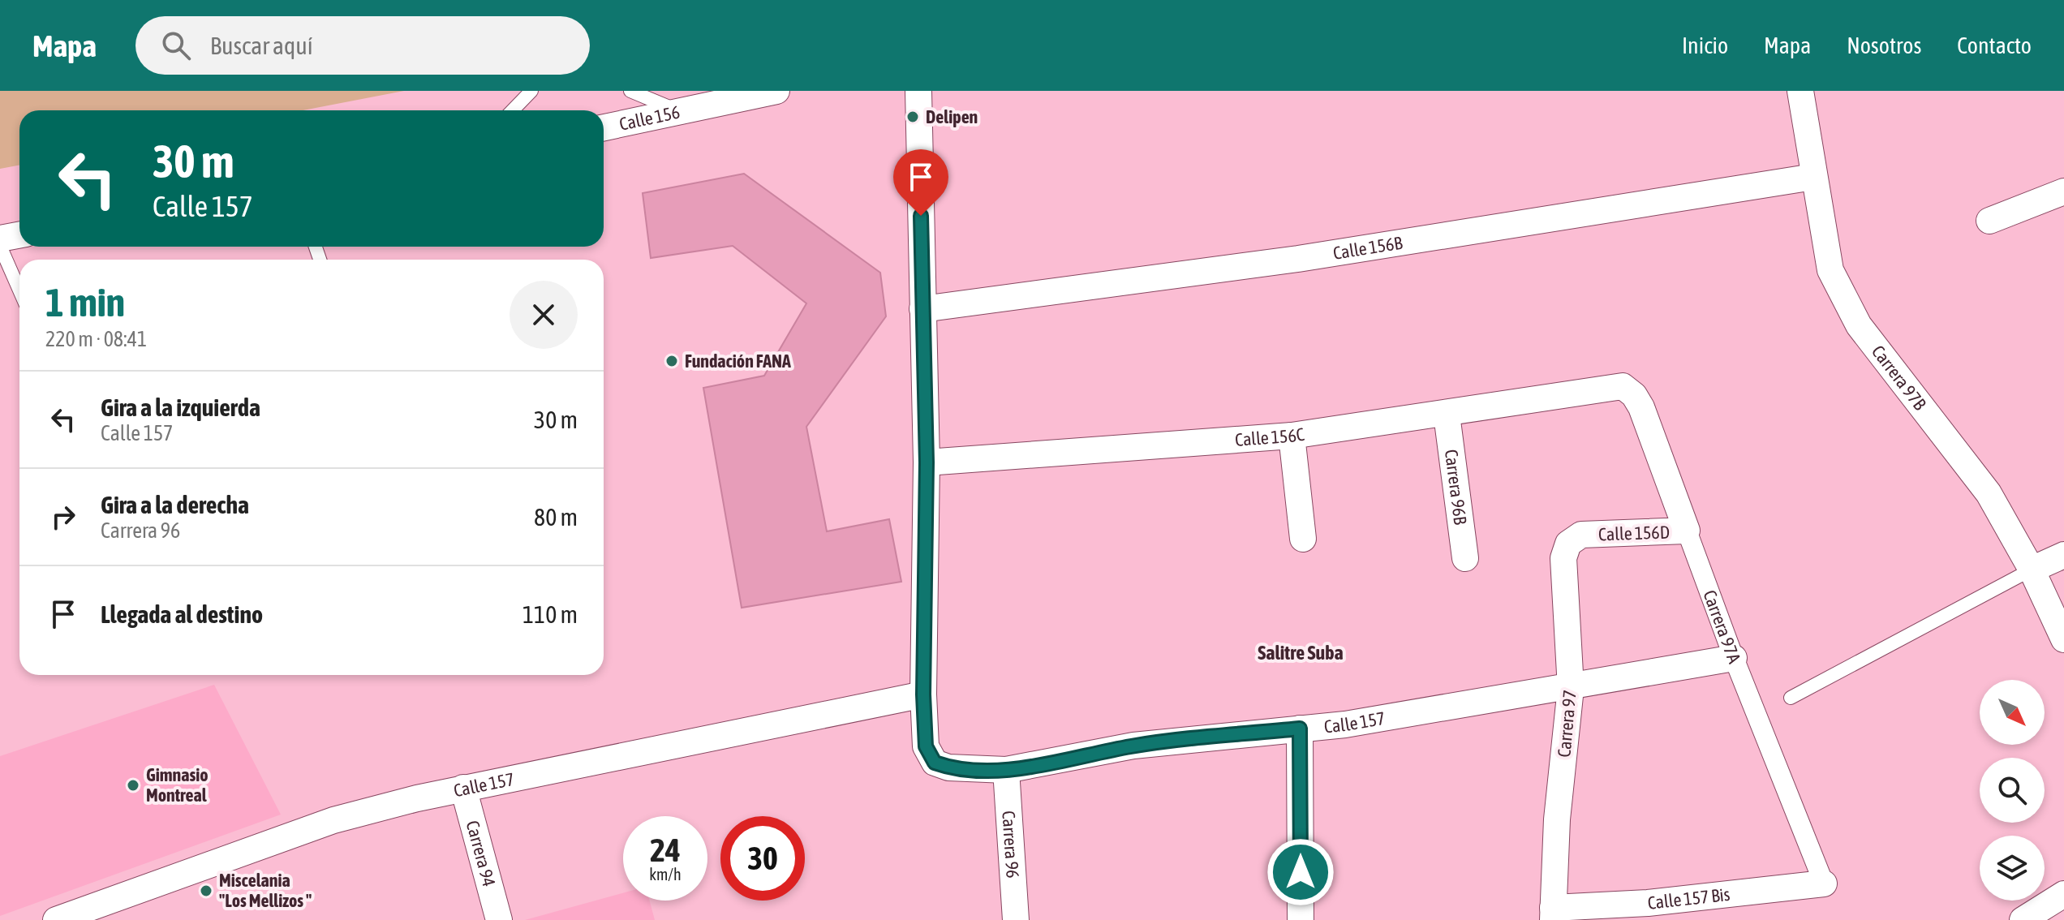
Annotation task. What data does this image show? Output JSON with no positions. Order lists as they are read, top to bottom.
{
  "streets": {
    "street": [
      "Calle 156",
      "Calle 156B",
      "Carrera 97B",
      "Calle 156C",
      "Carrera 96B",
      "Calle 156D",
      "Carrera 97A",
      "Calle 157",
      "Carrera 97",
      "Carrera 96",
      "Carrera 94",
      "Calle 157 Bis"
    ]
  },
  "crossings": [
    ["Calle 156B", "Carrera 97B"],
    ["Calle 156C", "Carrera 96B"],
    ["Calle 156C", "Carrera 97A"],
    ["Calle 156D", "Carrera 97A"],
    ["Calle 156D", "Carrera 97"],
    ["Carrera 97A", "Calle 157"],
    ["Carrera 97A", "Calle 157 Bis"],
    ["Calle 157", "Carrera 97"],
    ["Calle 157", "Carrera 96"],
    ["Calle 157", "Carrera 94"],
    ["Carrera 97", "Calle 157 Bis"]
  ],
  "districts": ["Salitre Suba"],
  "places": [
    "Delipen",
    "Fundación FANA",
    "Gimnasio Montreal",
    "Miscelania \"Los Mellizos \""
  ],
  "north": "bottom right",
  "page": {
    "header": "Mapa",
    "search": "Buscar aquí",
    "nav": [
      "Inicio",
      "Mapa",
      "Nosotros",
      "Contacto"
    ],
    "turn": ["30 m", "Calle 157"],
    "heading": ["1 min", "220 m · 08:41"],
    "list": [
      {
        "name": "Gira a la izquierda",
        "note": "Calle 157",
        "value": "30 m"
      },
      {
        "name": "Gira a la derecha",
        "note": "Carrera 96",
        "value": "80 m"
      },
      {
        "name": "Llegada al destino",
        "value": "110 m"
      }
    ],
    "speed": "24 km/h",
    "limit": "30"
  }
}
